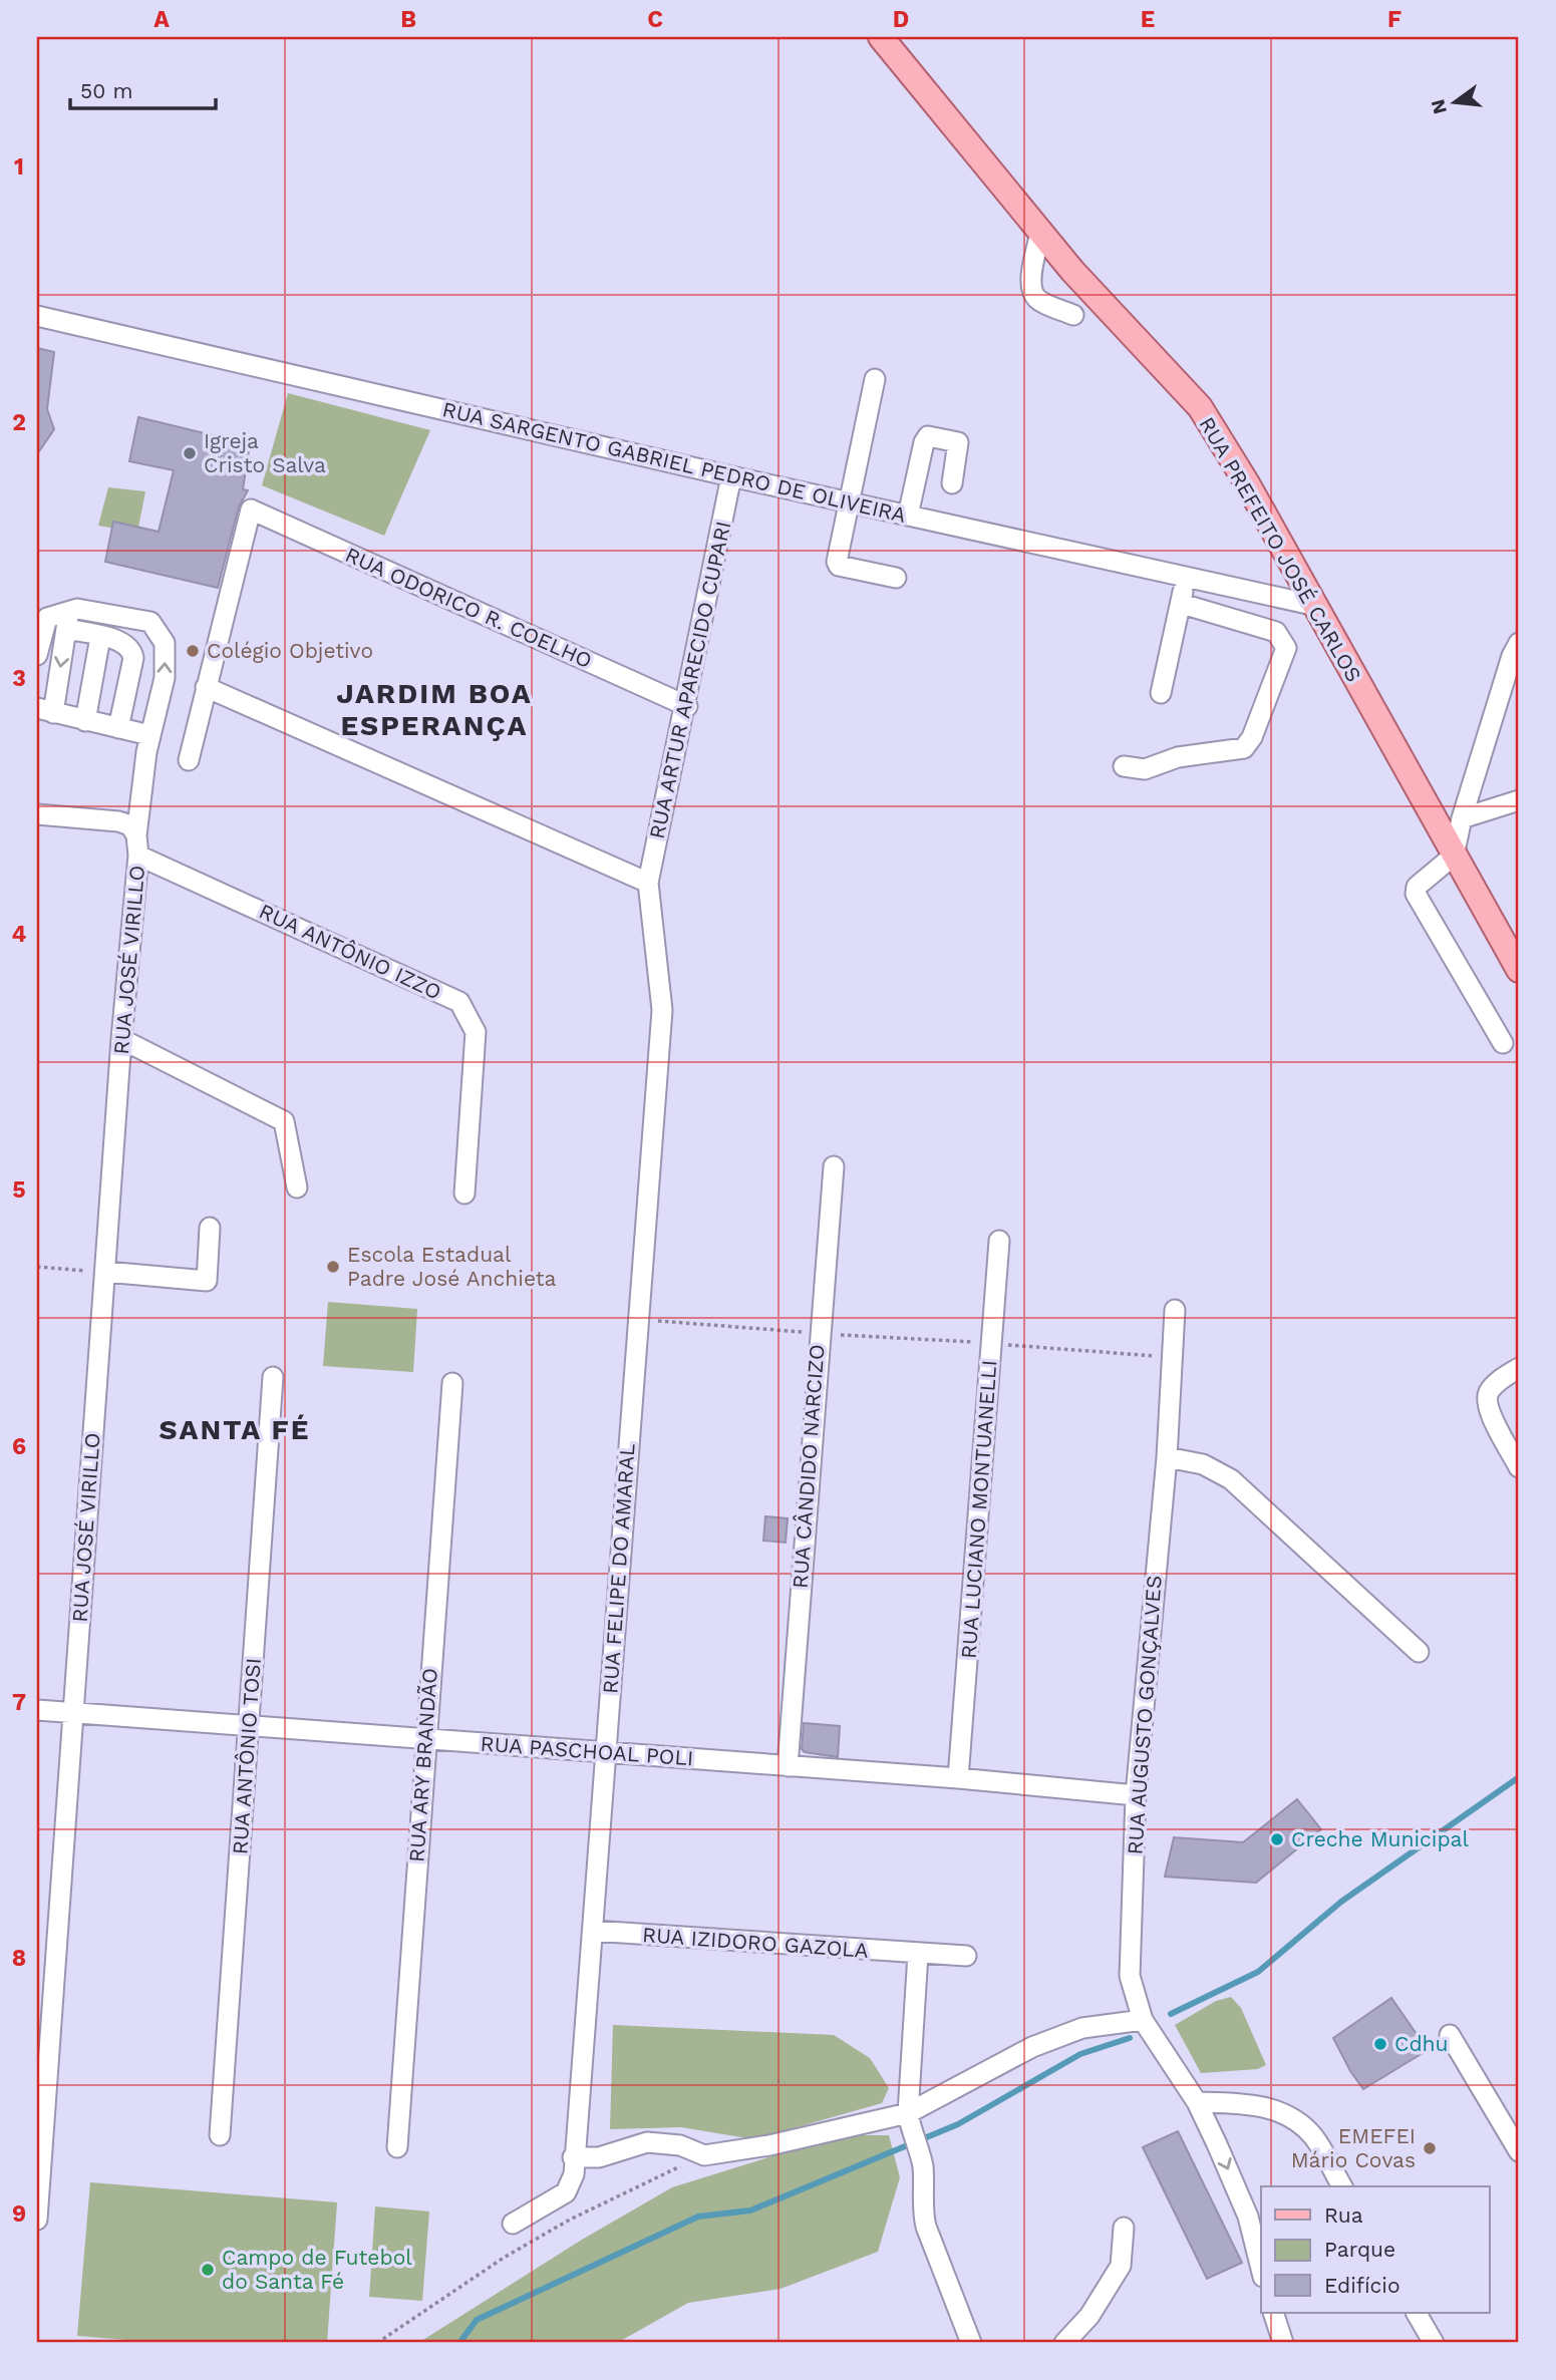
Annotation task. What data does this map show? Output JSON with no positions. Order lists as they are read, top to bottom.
{
  "streets": {
    "main road": ["RUA PREFEITO JOSÉ CARLOS"],
    "street": [
      "RUA SARGENTO GABRIEL PEDRO DE OLIVEIRA",
      "RUA ODORICO R. COELHO",
      "RUA ARTUR APARECIDO CUPARI",
      "RUA ANTÔNIO IZZO",
      "RUA JOSÉ VIRILLO",
      "RUA CÂNDIDO NARCIZO",
      "RUA LUCIANO MONTUANELLI",
      "RUA FELIPE DO AMARAL",
      "RUA AUGUSTO GONÇALVES",
      "RUA PASCHOAL POLI",
      "RUA ANTÔNIO TOSI",
      "RUA ARY BRANDÃO",
      "RUA IZIDORO GAZOLA"
    ]
  },
  "crossings": [
    ["RUA SARGENTO GABRIEL PEDRO DE OLIVEIRA", "RUA PREFEITO JOSÉ CARLOS"],
    ["RUA SARGENTO GABRIEL PEDRO DE OLIVEIRA", "RUA ARTUR APARECIDO CUPARI"],
    ["RUA ODORICO R. COELHO", "RUA ARTUR APARECIDO CUPARI"],
    ["RUA ARTUR APARECIDO CUPARI", "RUA FELIPE DO AMARAL"],
    ["RUA ANTÔNIO IZZO", "RUA JOSÉ VIRILLO"],
    ["RUA JOSÉ VIRILLO", "RUA PASCHOAL POLI"],
    ["RUA CÂNDIDO NARCIZO", "RUA PASCHOAL POLI"],
    ["RUA LUCIANO MONTUANELLI", "RUA PASCHOAL POLI"],
    ["RUA FELIPE DO AMARAL", "RUA PASCHOAL POLI"],
    ["RUA FELIPE DO AMARAL", "RUA IZIDORO GAZOLA"],
    ["RUA AUGUSTO GONÇALVES", "RUA PASCHOAL POLI"],
    ["RUA PASCHOAL POLI", "RUA ANTÔNIO TOSI"],
    ["RUA PASCHOAL POLI", "RUA ARY BRANDÃO"]
  ],
  "districts": ["JARDIM BOA ESPERANÇA", "SANTA FÉ"],
  "places": [
    "Igreja Cristo Salva",
    "Colégio Objetivo",
    "Escola Estadual Padre José Anchieta",
    "Creche Municipal",
    "Cdhu",
    "EMEFEI Mário Covas",
    "Campo de Futebol do Santa Fé"
  ],
  "legend": ["Rua", "Parque", "Edifício"],
  "scale_bar": "50 m",
  "north": "left",
  "grid": {
    "columns": [
      "A",
      "B",
      "C",
      "D",
      "E",
      "F"
    ],
    "rows": [
      "1",
      "2",
      "3",
      "4",
      "5",
      "6",
      "7",
      "8",
      "9"
    ]
  }
}
